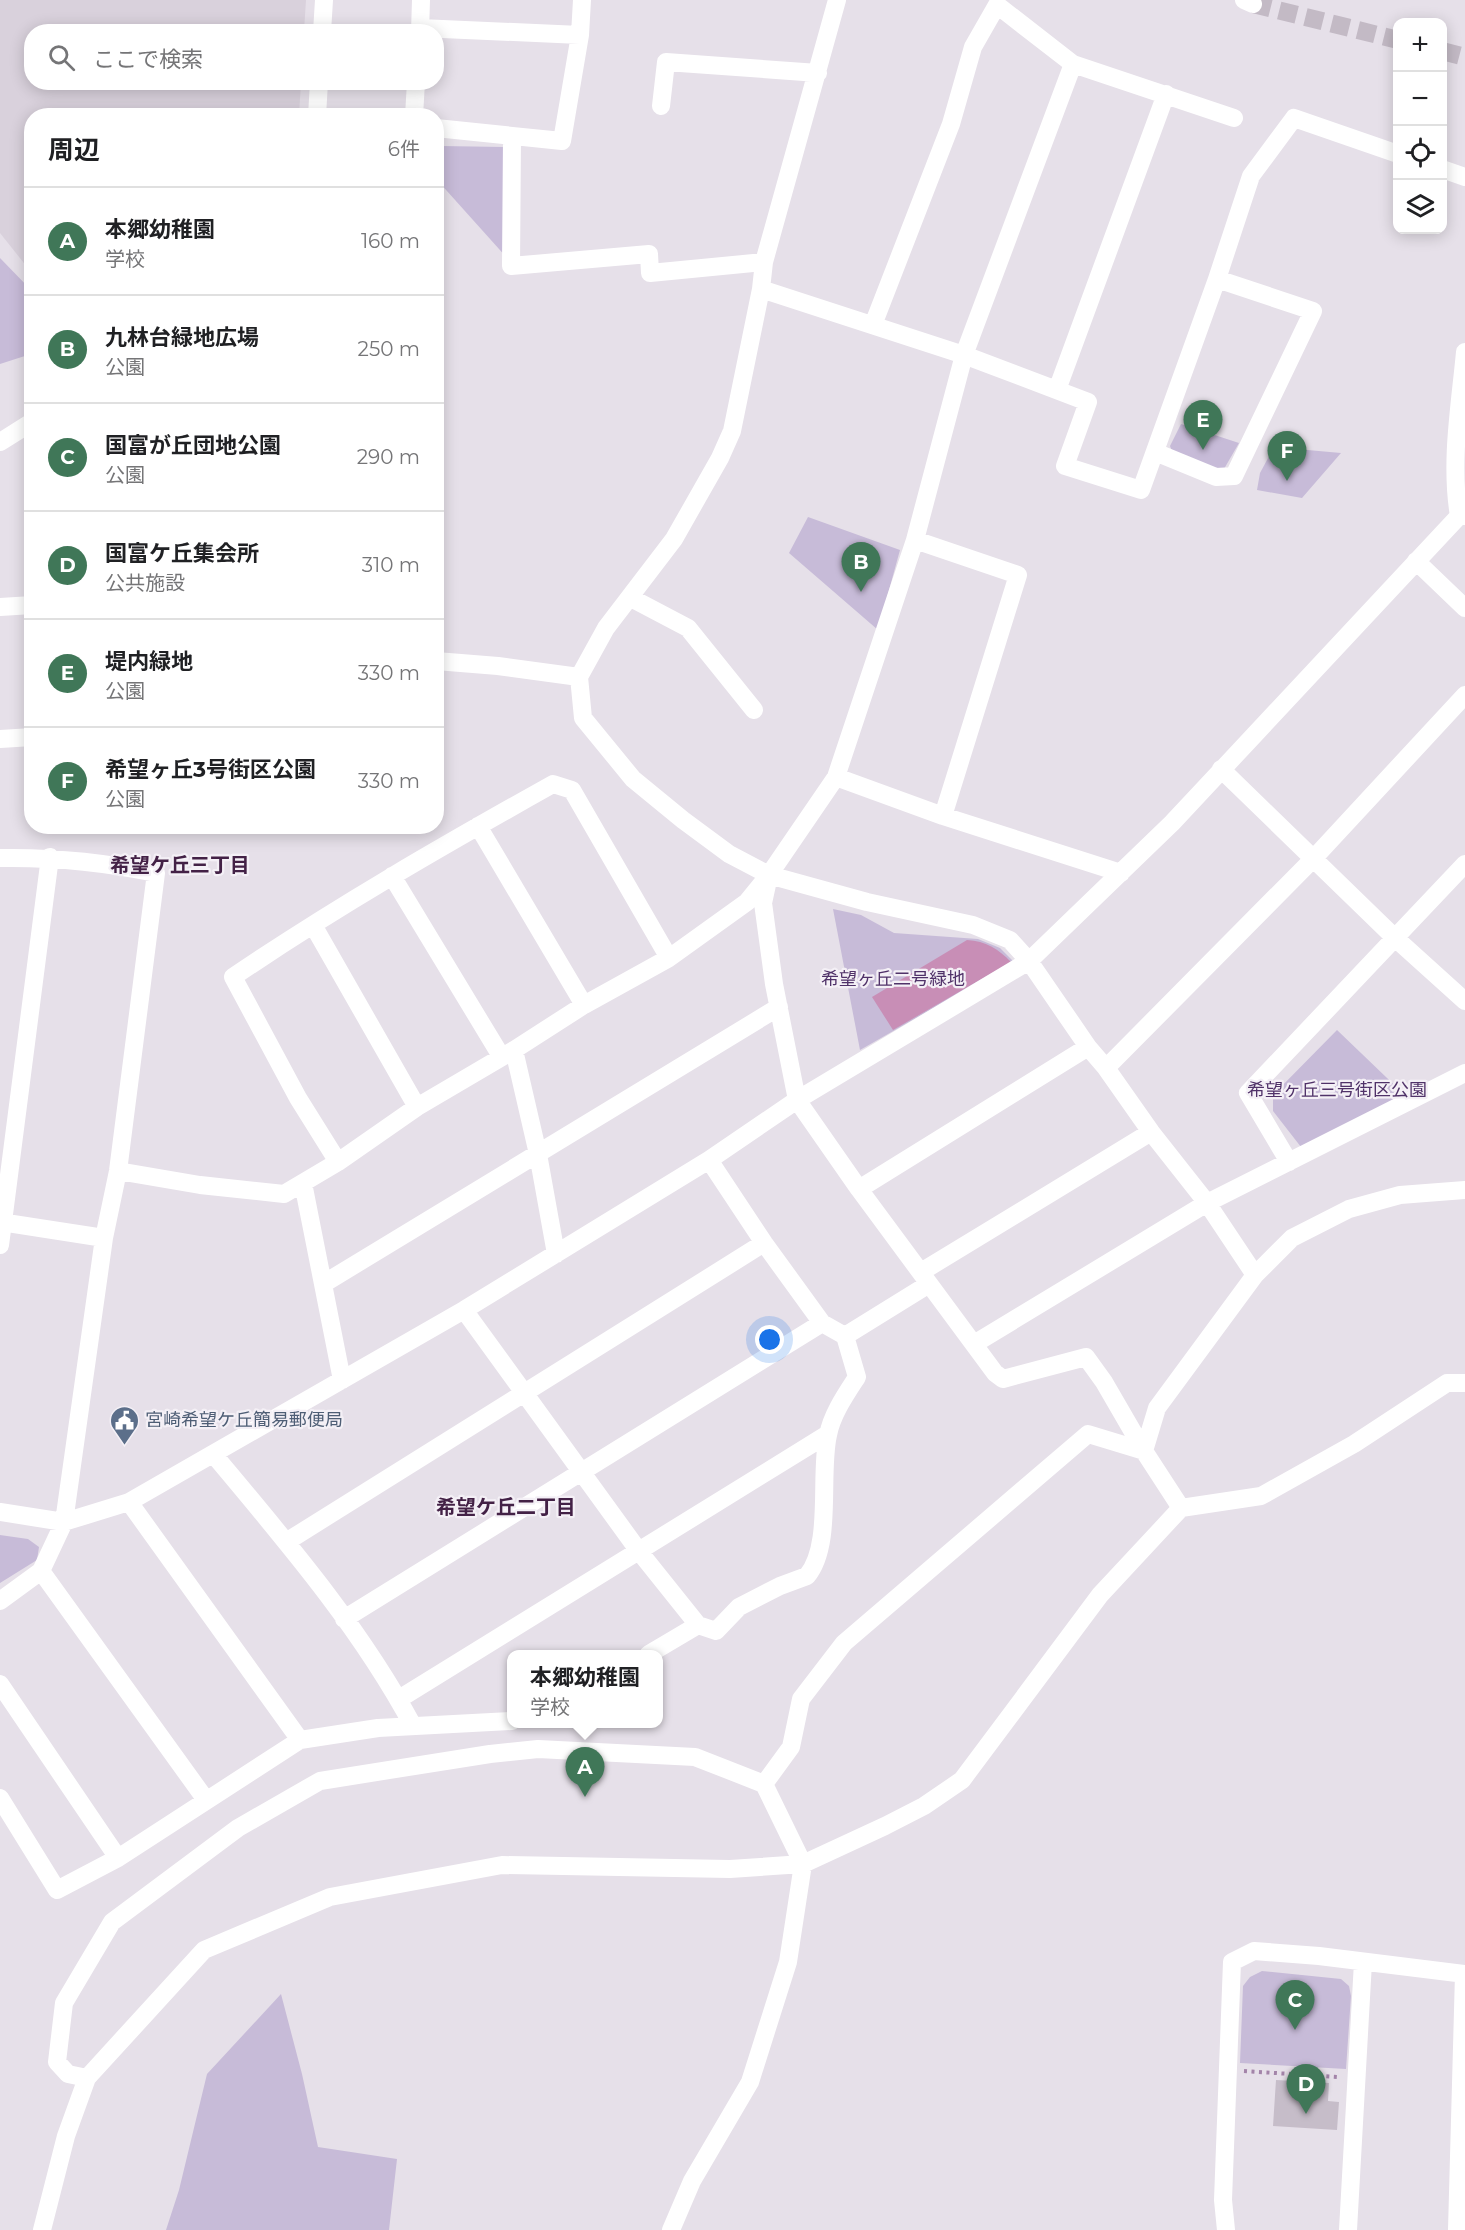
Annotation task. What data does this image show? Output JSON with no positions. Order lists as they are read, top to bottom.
{
  "districts": ["希望ケ丘三丁目", "希望ケ丘二丁目"],
  "parks": ["希望ヶ丘二号緑地", "希望ヶ丘三号街区公園"],
  "places": {
    "public building": ["宮崎希望ケ丘簡易郵便局"]
  },
  "page": {
    "map_buttons": ["+", "−"],
    "search": "ここで検索",
    "heading": ["周辺", "6件"],
    "list": [
      {
        "mark": "A",
        "name": "本郷幼稚園",
        "note": "学校",
        "value": "160 m"
      },
      {
        "mark": "B",
        "name": "九林台緑地広場",
        "note": "公園",
        "value": "250 m"
      },
      {
        "mark": "C",
        "name": "国富が丘団地公園",
        "note": "公園",
        "value": "290 m"
      },
      {
        "mark": "D",
        "name": "国富ケ丘集会所",
        "note": "公共施設",
        "value": "310 m"
      },
      {
        "mark": "E",
        "name": "堤内緑地",
        "note": "公園",
        "value": "330 m"
      },
      {
        "mark": "F",
        "name": "希望ヶ丘3号街区公園",
        "note": "公園",
        "value": "330 m"
      }
    ],
    "pins": [
      "E",
      "F",
      "B",
      "A",
      "C",
      "D"
    ],
    "popup": ["本郷幼稚園", "学校"]
  }
}
